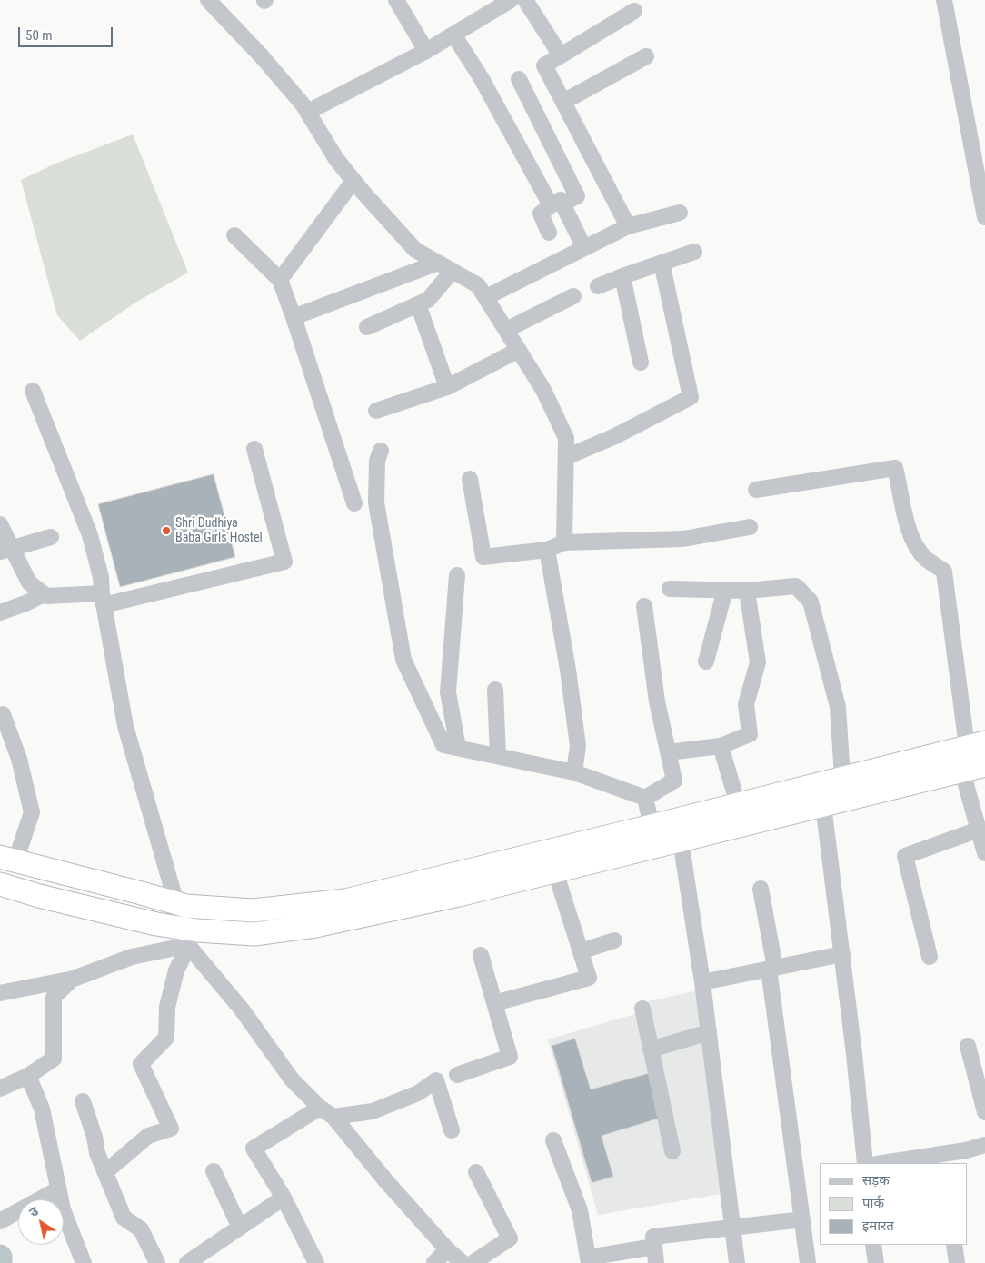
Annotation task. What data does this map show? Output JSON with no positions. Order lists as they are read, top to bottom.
{
  "places": ["Shri Dudhiya Baba Girls Hostel"],
  "legend": ["सड़क", "पार्क", "इमारत"],
  "scale_bar": "50 m",
  "north": "top left"
}
